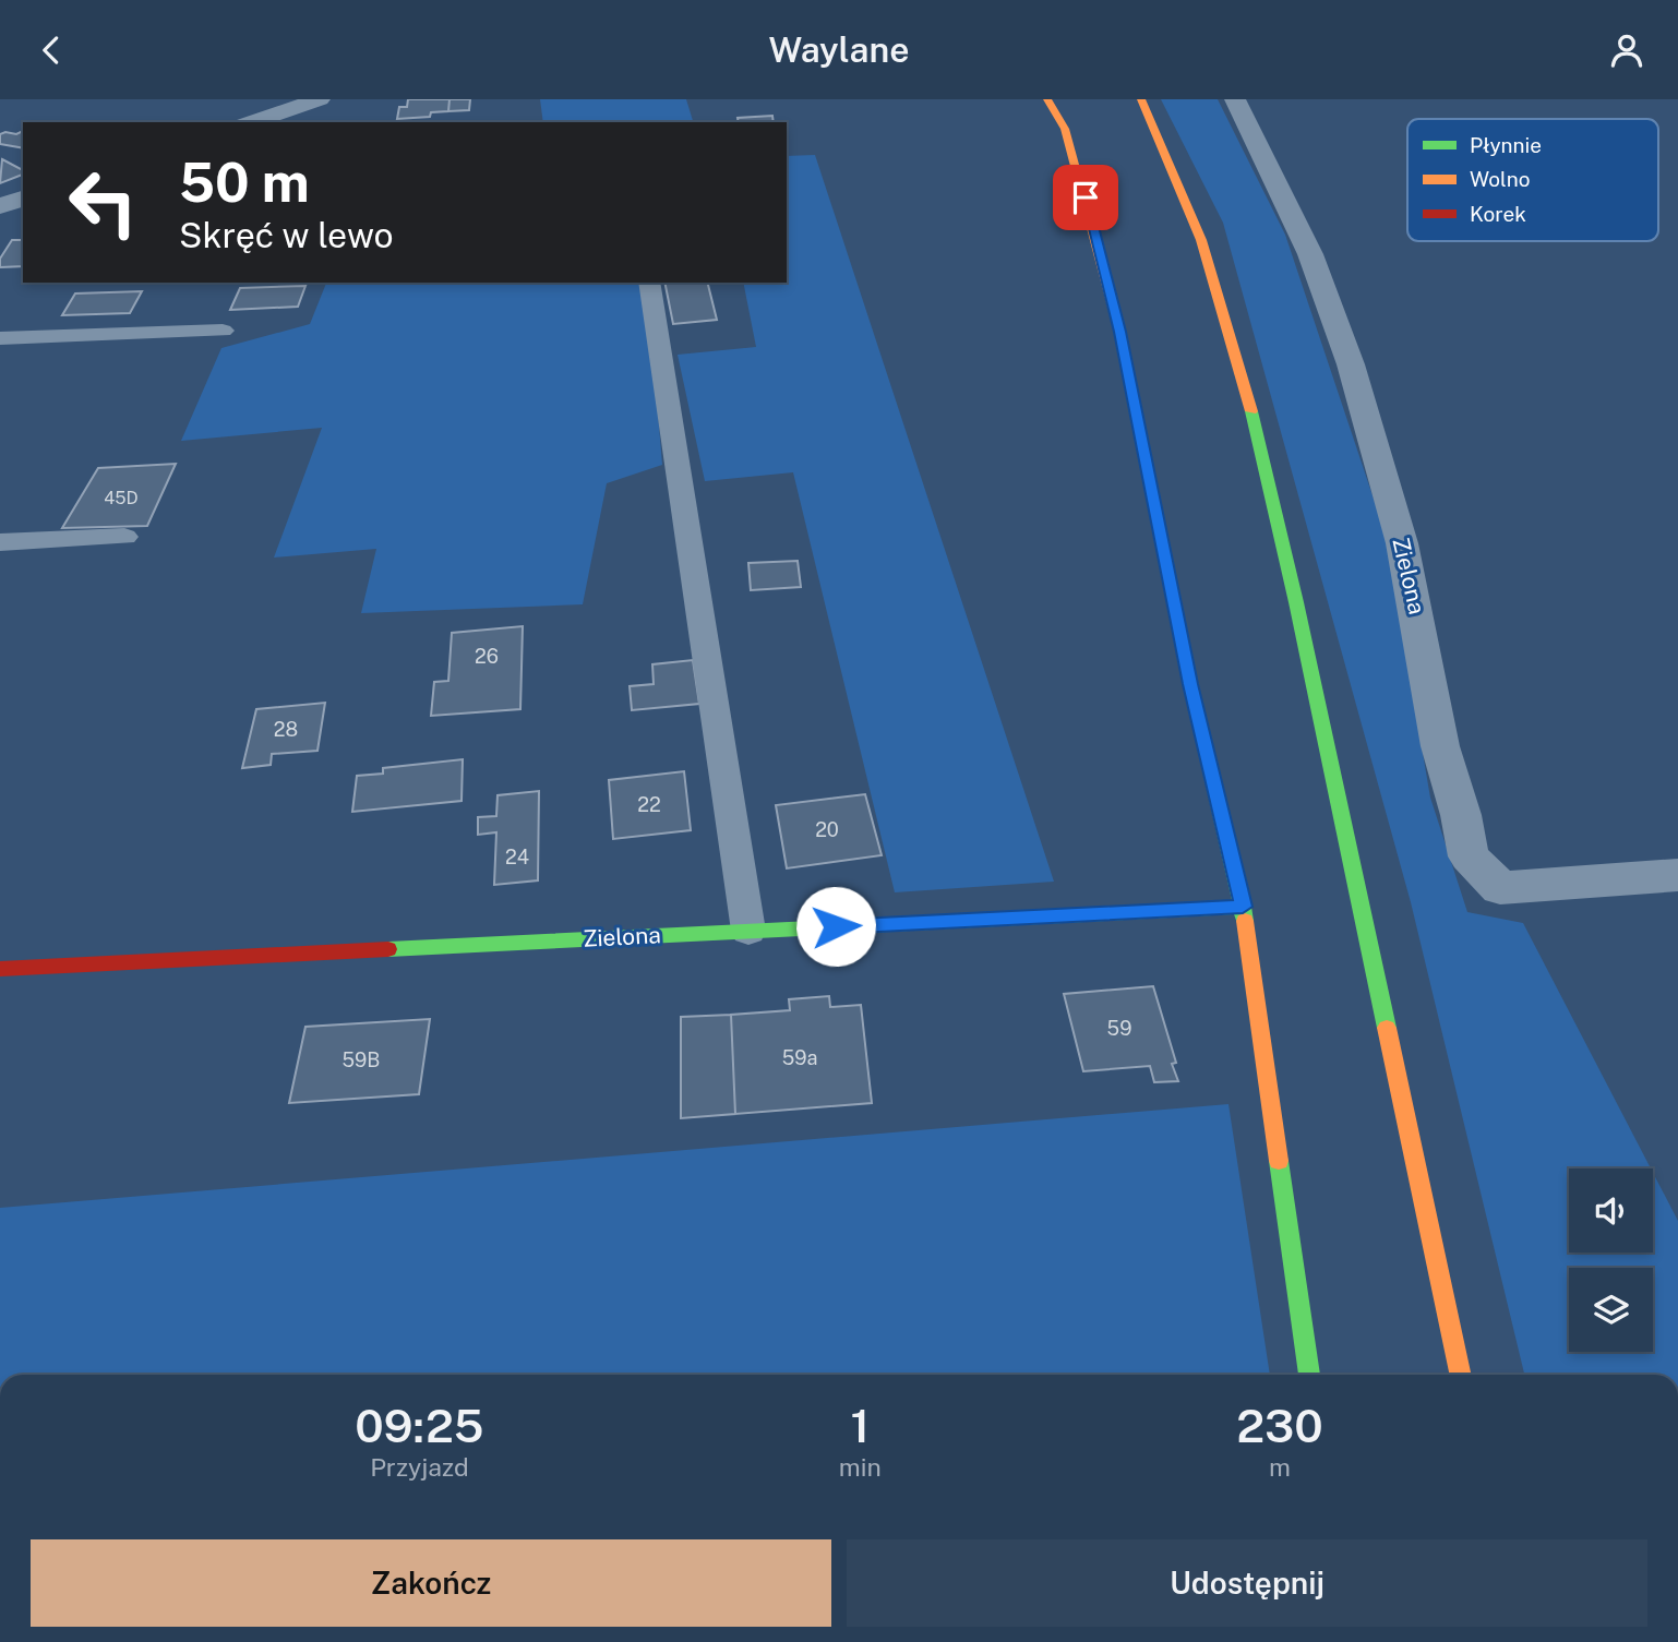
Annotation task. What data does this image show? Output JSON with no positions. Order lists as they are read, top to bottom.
{
  "streets": {
    "street": ["Zielona"]
  },
  "house_numbers": [
    "45D",
    "26",
    "28",
    "22",
    "20",
    "24",
    "59",
    "59a",
    "59B"
  ],
  "legend": ["Płynnie", "Wolno", "Korek"],
  "page": {
    "header": "Waylane",
    "turn": ["50 m", "Skręć w lewo"],
    "eta": [
      "09:25",
      "Przyjazd",
      "1",
      "min",
      "230",
      "m"
    ],
    "buttons": ["Zakończ", "Udostępnij"]
  }
}
